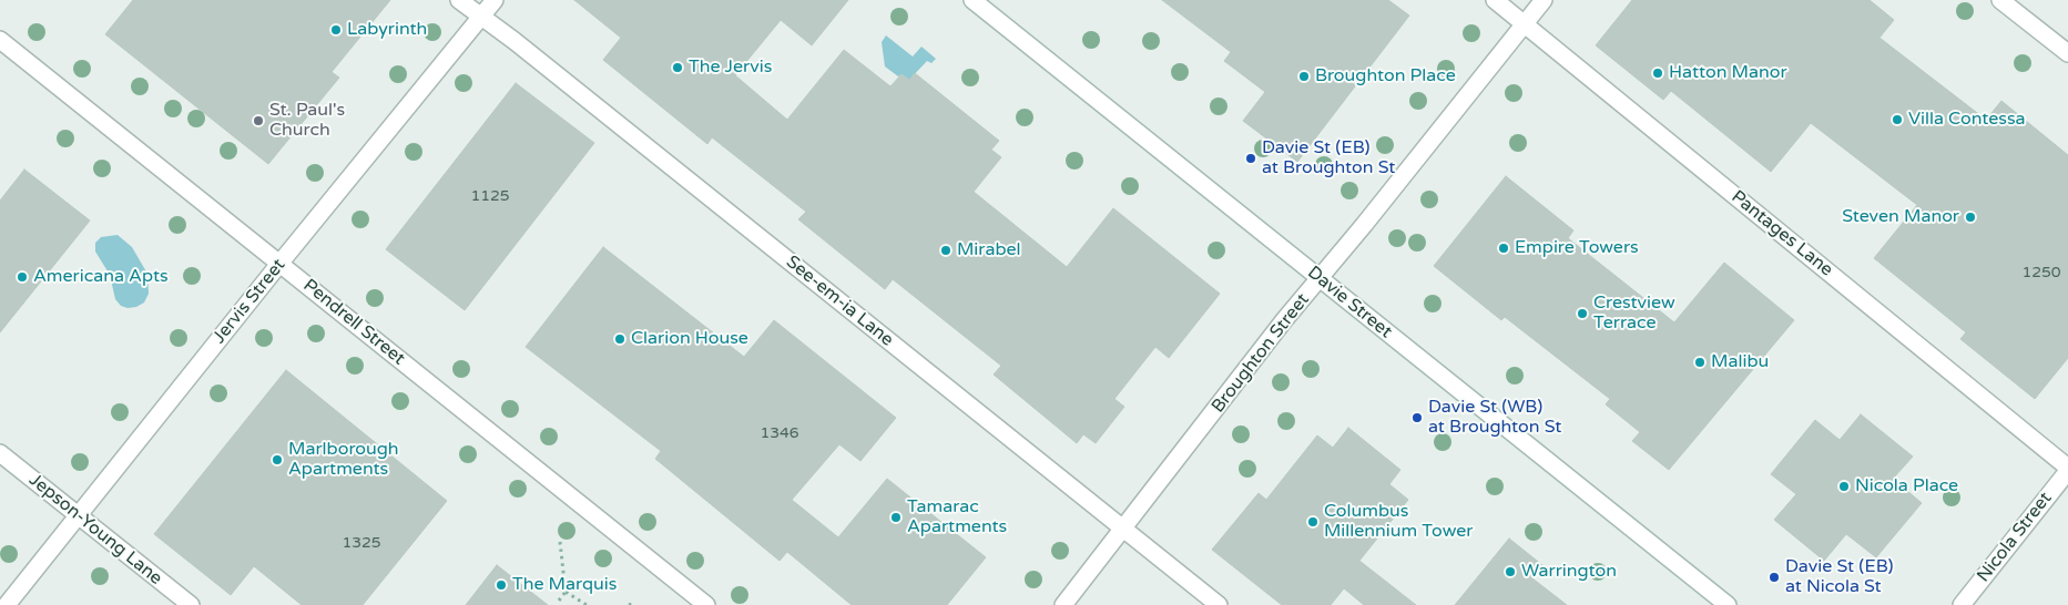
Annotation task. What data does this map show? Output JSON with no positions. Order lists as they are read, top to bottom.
{
  "streets": {
    "street": [
      "Pantages Lane",
      "Jervis Street",
      "See-em-ia Lane",
      "Davie Street",
      "Pendrell Street",
      "Broughton Street",
      "Jepson-Young Lane",
      "Nicola Street"
    ]
  },
  "crossings": [
    ["Pantages Lane", "Broughton Street"],
    ["Pantages Lane", "Nicola Street"],
    ["Jervis Street", "See-em-ia Lane"],
    ["Jervis Street", "Pendrell Street"],
    ["Jervis Street", "Jepson-Young Lane"],
    ["See-em-ia Lane", "Broughton Street"],
    ["Davie Street", "Broughton Street"]
  ],
  "places": [
    "Labyrinth",
    "The Jervis",
    "Hatton Manor",
    "Broughton Place",
    "Villa Contessa",
    "St. Paul's Church",
    "Davie St (EB) at Broughton St",
    "Steven Manor",
    "Empire Towers",
    "Mirabel",
    "Americana Apts",
    "Crestview Terrace",
    "Clarion House",
    "Malibu",
    "Davie St (WB) at Broughton St",
    "Marlborough Apartments",
    "Nicola Place",
    "Tamarac Apartments",
    "Columbus Millennium Tower",
    "Warrington",
    "Davie St (EB) at Nicola St",
    "The Marquis"
  ],
  "house_numbers": [
    "1125",
    "1250",
    "1346",
    "1325"
  ]
}
